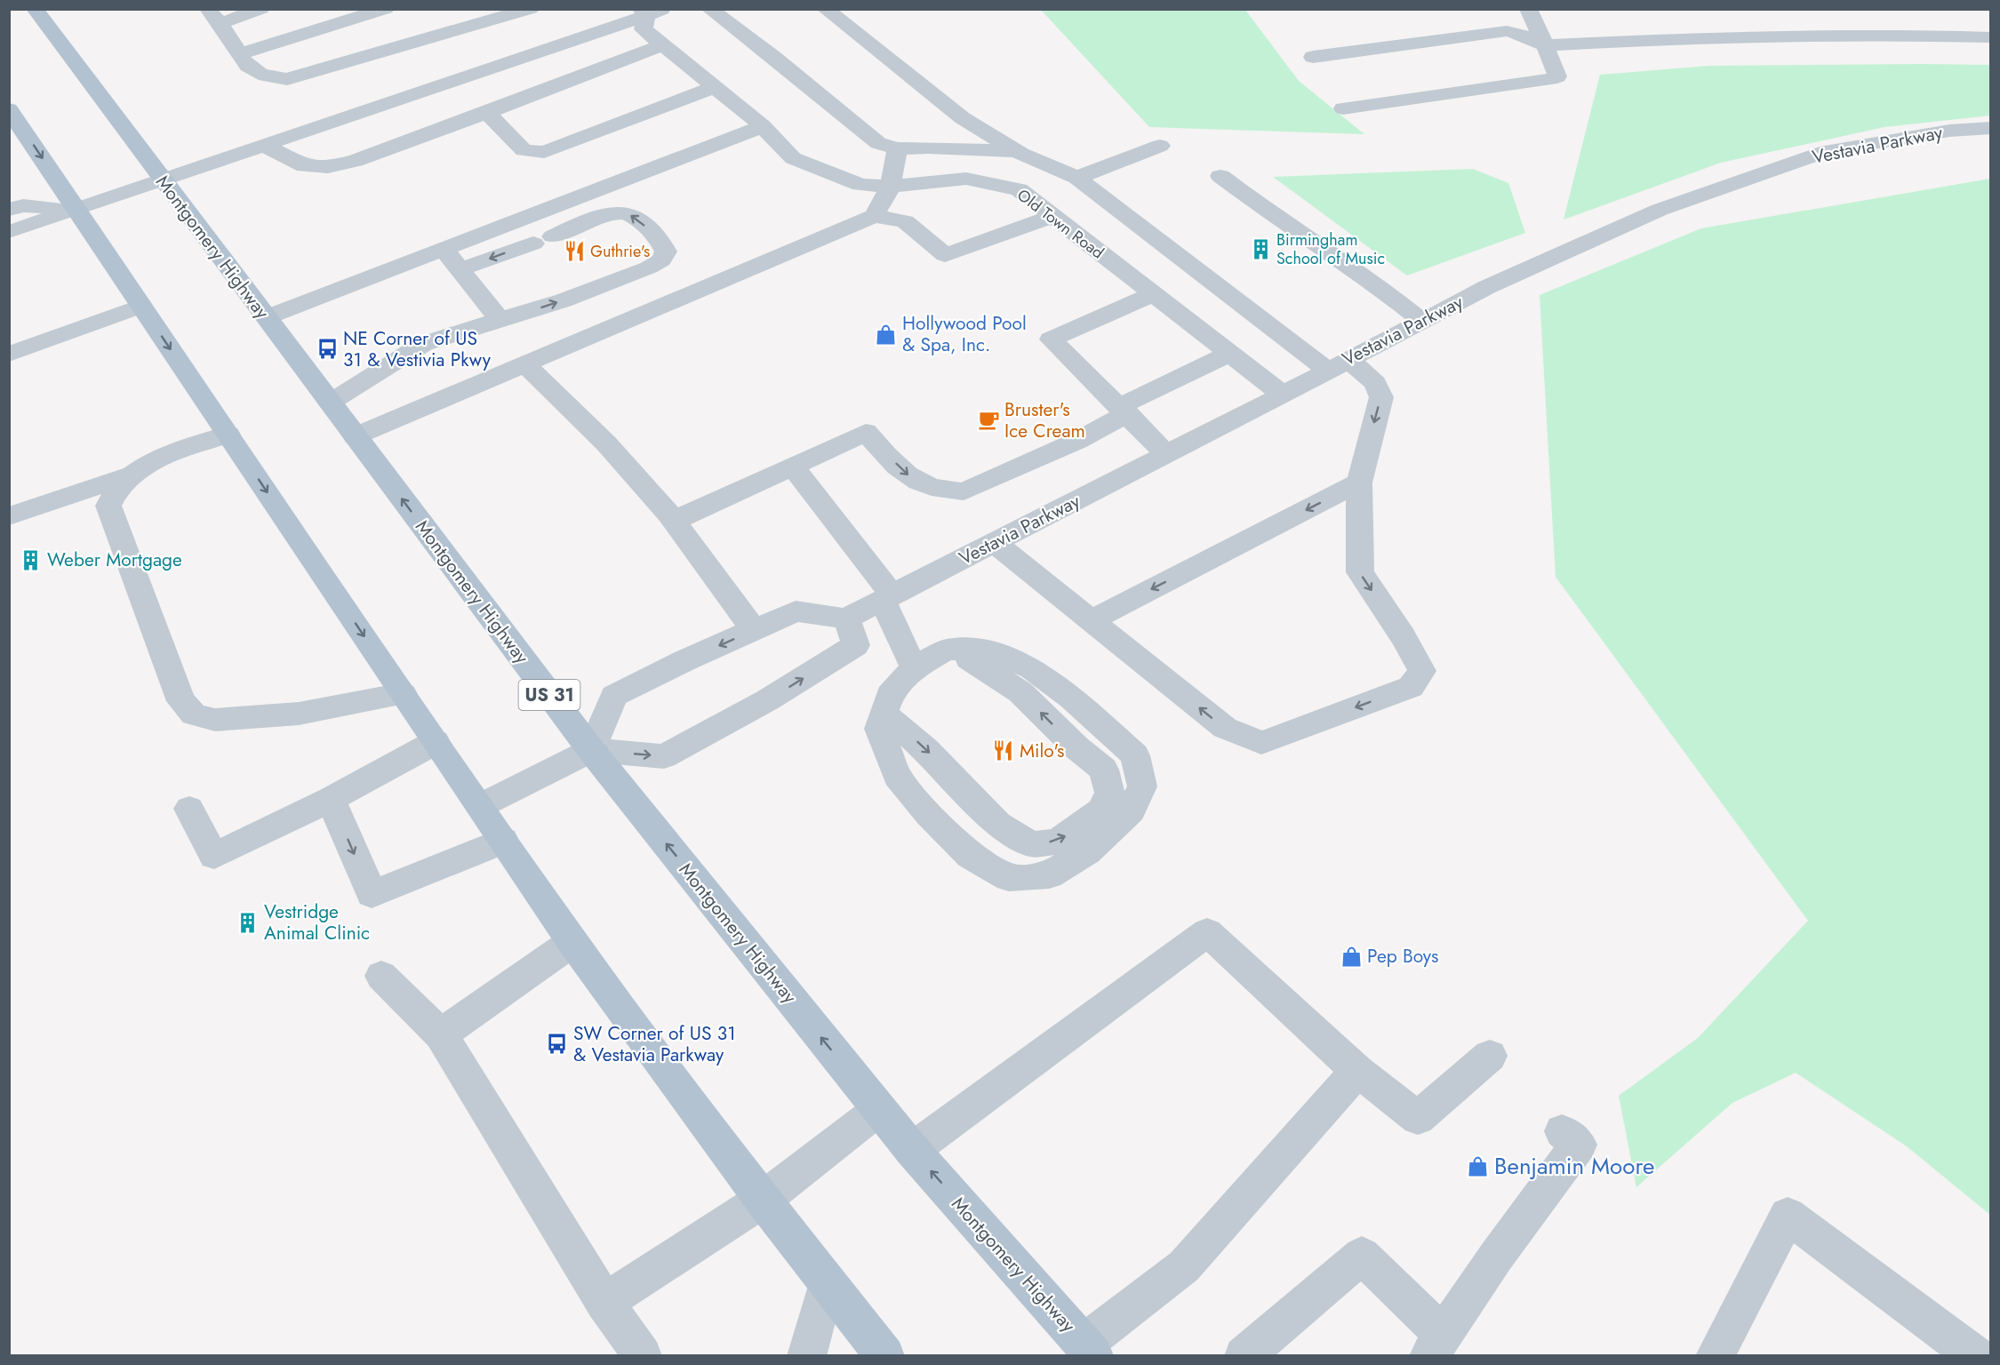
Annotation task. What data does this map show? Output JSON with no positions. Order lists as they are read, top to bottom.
{
  "streets": {
    "main road": ["Montgomery Highway", "US 31"],
    "street": ["Vestavia Parkway", "Old Town Road"]
  },
  "crossings": [
    ["Vestavia Parkway", "Old Town Road"]
  ],
  "places": {
    "building": ["Birmingham School of Music", "Weber Mortgage", "Vestridge Animal Clinic"],
    "restaurant": ["Guthrie's", "Milo's"],
    "shop": ["Hollywood Pool & Spa, Inc.", "Pep Boys", "Benjamin Moore"],
    "bus stop": ["NE Corner of US 31 & Vestivia Pkwy", "SW Corner of US 31 & Vestavia Parkway"],
    "cafe": ["Bruster's Ice Cream"]
  }
}
